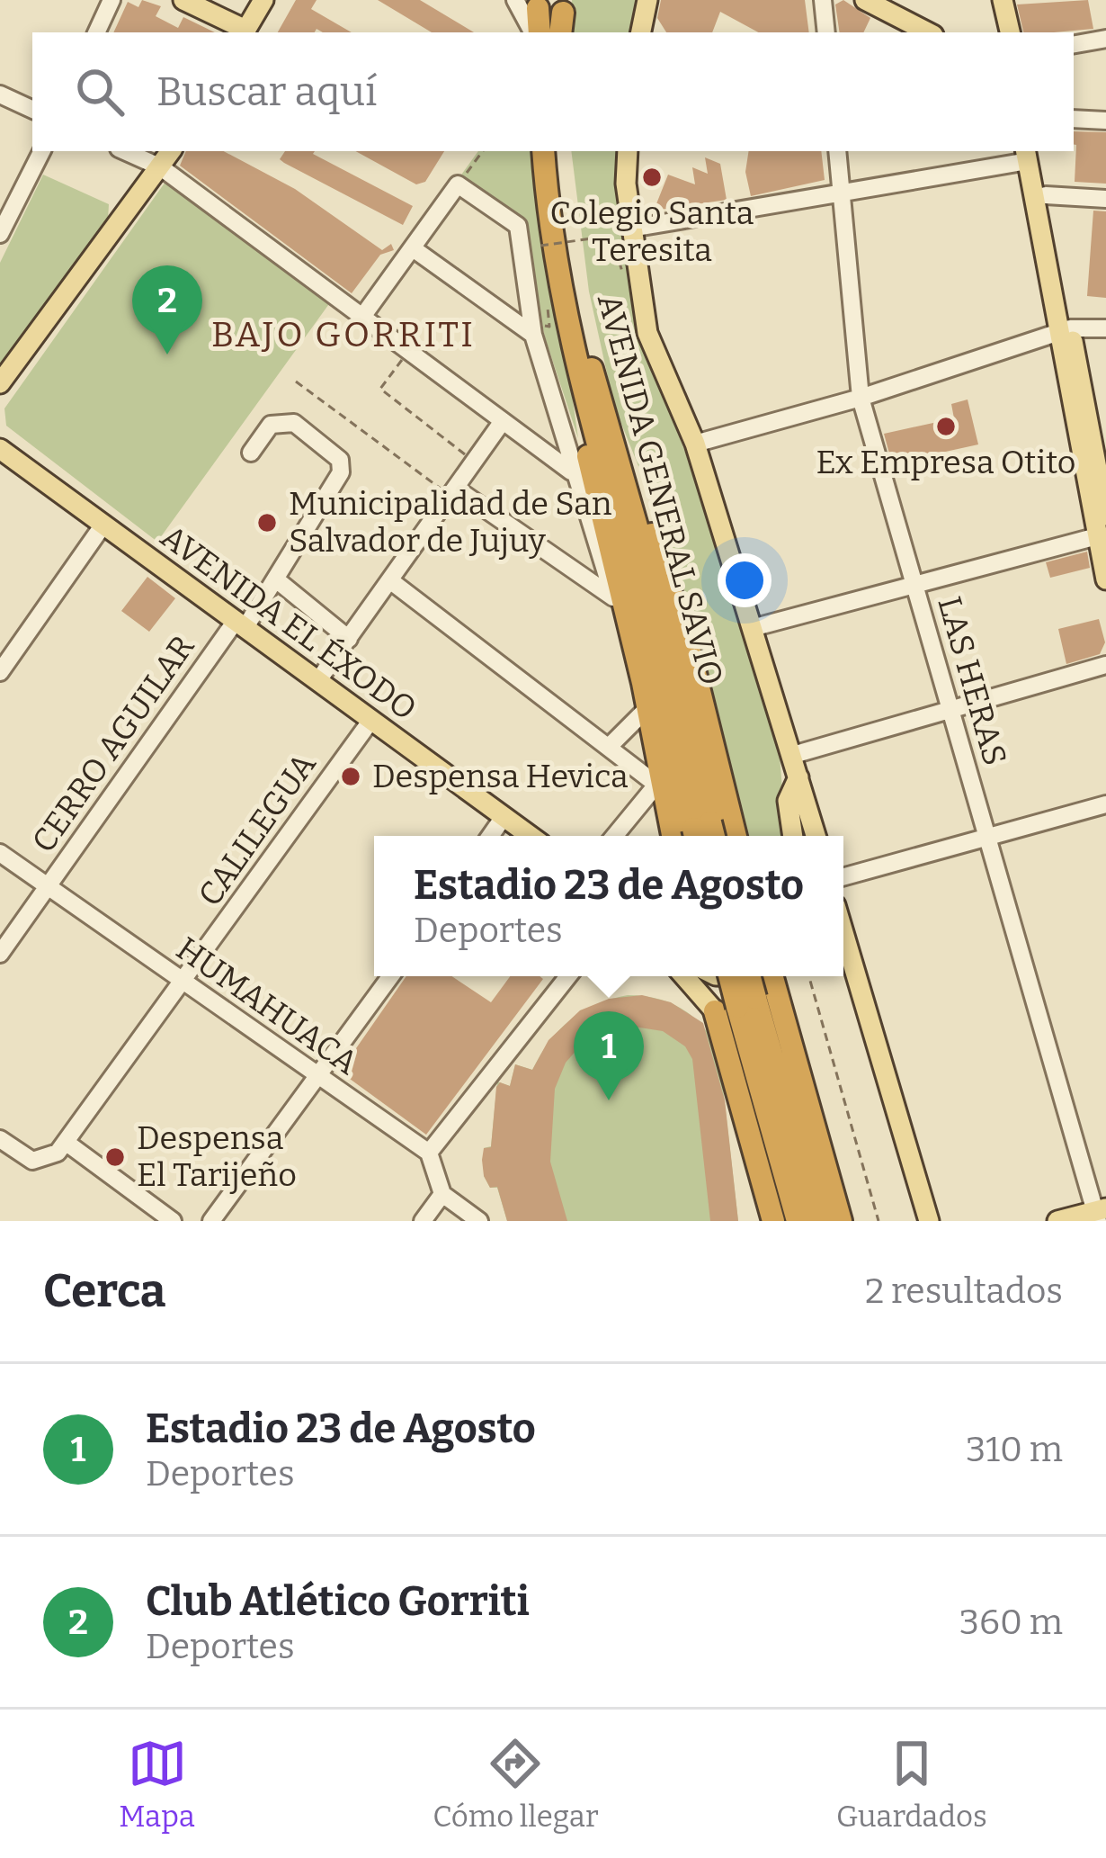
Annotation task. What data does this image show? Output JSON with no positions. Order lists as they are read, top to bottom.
{
  "streets": {
    "highway": ["AVENIDA GENERAL SAVIO"],
    "main road": ["AVENIDA EL ÉXODO"],
    "street": [
      "LAS HERAS",
      "CERRO AGUILAR",
      "CALILEGUA",
      "HUMAHUACA"
    ]
  },
  "crossings": [
    ["AVENIDA EL ÉXODO", "CERRO AGUILAR"],
    ["AVENIDA EL ÉXODO", "CALILEGUA"],
    ["CERRO AGUILAR", "HUMAHUACA"],
    ["CALILEGUA", "HUMAHUACA"]
  ],
  "districts": ["BAJO GORRITI"],
  "places": [
    "Colegio Santa Teresita",
    "Ex Empresa Otito",
    "Municipalidad de San Salvador de Jujuy",
    "Despensa Hevica",
    "Despensa El Tarijeño"
  ],
  "page": {
    "search": "Buscar aquí",
    "pins": ["2", "1"],
    "popup": ["Estadio 23 de Agosto", "Deportes"],
    "heading": ["Cerca", "2 resultados"],
    "list": [
      {
        "mark": "1",
        "name": "Estadio 23 de Agosto",
        "note": "Deportes",
        "value": "310 m"
      },
      {
        "mark": "2",
        "name": "Club Atlético Gorriti",
        "note": "Deportes",
        "value": "360 m"
      }
    ],
    "nav": ["Mapa", "Cómo llegar", "Guardados"]
  }
}
